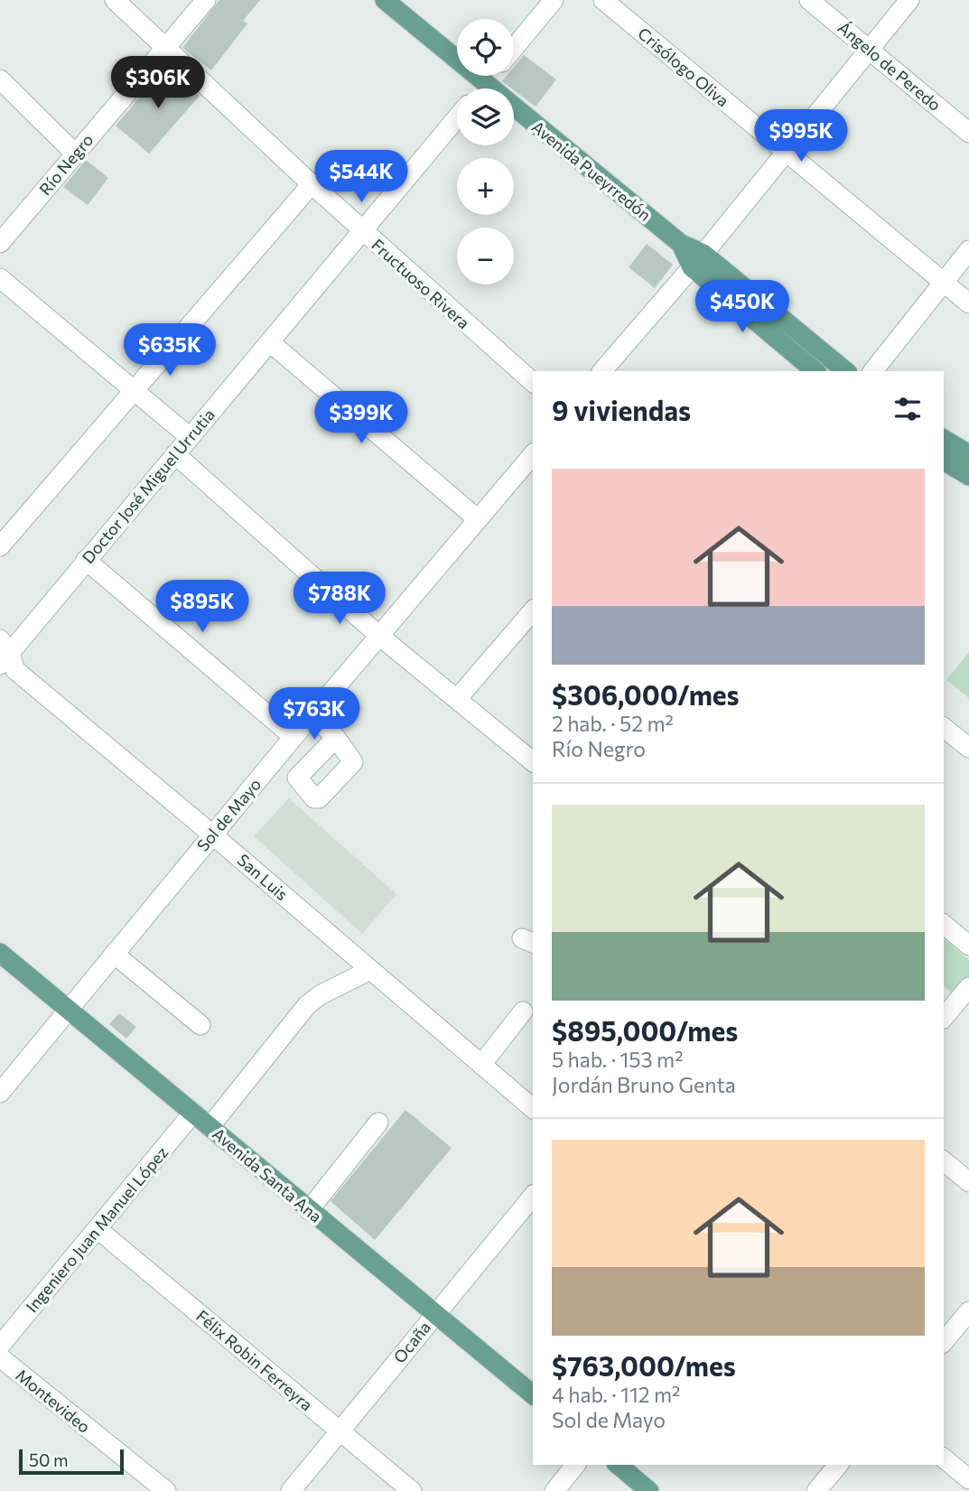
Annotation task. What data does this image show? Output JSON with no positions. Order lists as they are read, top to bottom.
{
  "streets": {
    "main road": ["Avenida Pueyrredón", "Avenida Santa Ana"],
    "street": [
      "Ángelo de Peredo",
      "Crisólogo Oliva",
      "Río Negro",
      "Fructuoso Rivera",
      "Doctor José Miguel Urrutia",
      "Sol de Mayo",
      "San Luis",
      "Ingeniero Juan Manuel López",
      "Ocaña",
      "Félix Robin Ferreyra",
      "Montevideo"
    ]
  },
  "crossings": [
    ["Río Negro", "Fructuoso Rivera"],
    ["Fructuoso Rivera", "Doctor José Miguel Urrutia"],
    ["Doctor José Miguel Urrutia", "San Luis"],
    ["Sol de Mayo", "San Luis"],
    ["Sol de Mayo", "Avenida Santa Ana"],
    ["Avenida Santa Ana", "Ingeniero Juan Manuel López"],
    ["Avenida Santa Ana", "Ocaña"],
    ["Ingeniero Juan Manuel López", "Félix Robin Ferreyra"],
    ["Ocaña", "Félix Robin Ferreyra"]
  ],
  "scale_bar": "50 m",
  "page": {
    "map_buttons": ["+", "−"],
    "price": [
      "$306K",
      "$995K",
      "$544K",
      "$450K",
      "$635K",
      "$399K",
      "$788K",
      "$895K",
      "$763K"
    ],
    "heading": "9 viviendas",
    "list": [
      {
        "name": "$306,000/mes",
        "note": "2 hab. · 52 m² · Río Negro"
      },
      {
        "name": "$895,000/mes",
        "note": "5 hab. · 153 m² · Jordán Bruno Genta"
      },
      {
        "name": "$763,000/mes",
        "note": "4 hab. · 112 m² · Sol de Mayo"
      }
    ],
    "scale": "50 m"
  }
}
